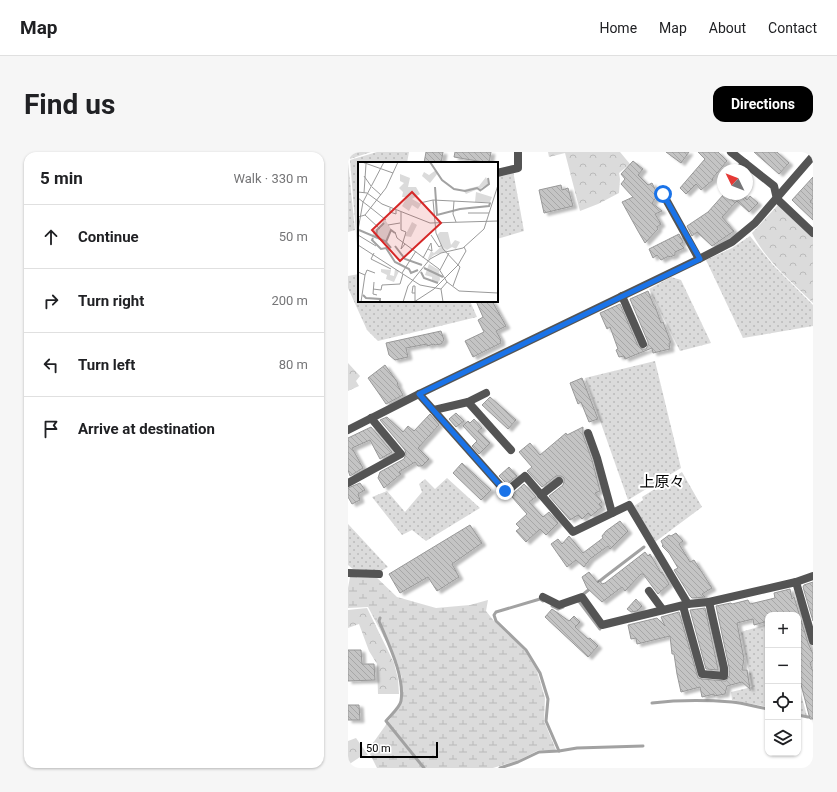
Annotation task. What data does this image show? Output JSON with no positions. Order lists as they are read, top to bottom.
{
  "districts": ["上原々"],
  "scale_bar": "50 m",
  "north": "top left",
  "page": {
    "header": "Map",
    "nav": [
      "Home",
      "Map",
      "About",
      "Contact"
    ],
    "buttons": "Directions",
    "title": "Find us",
    "heading": ["5 min", "Walk · 330 m"],
    "list": [
      ["Continue", "50 m"],
      ["Turn right", "200 m"],
      ["Turn left", "80 m"],
      "Arrive at destination"
    ],
    "map_buttons": ["+", "−"],
    "scale": "50 m"
  }
}
